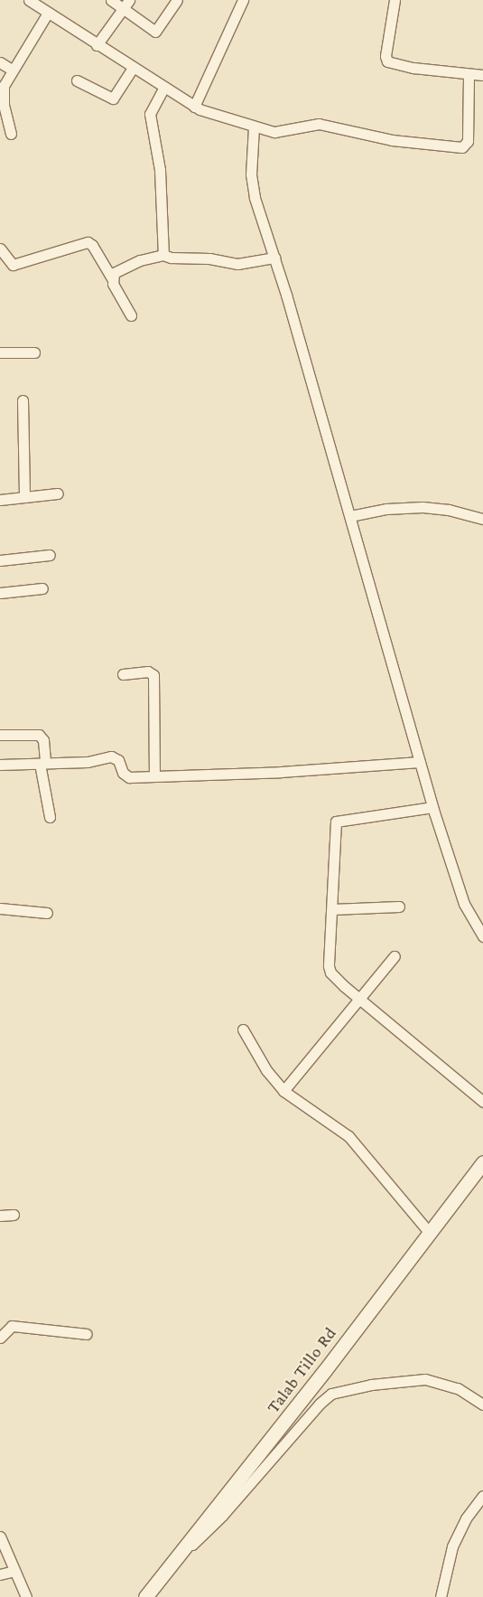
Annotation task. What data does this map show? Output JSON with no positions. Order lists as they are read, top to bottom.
{
  "streets": {
    "main road": ["Talab Tillo Rd"]
  }
}
